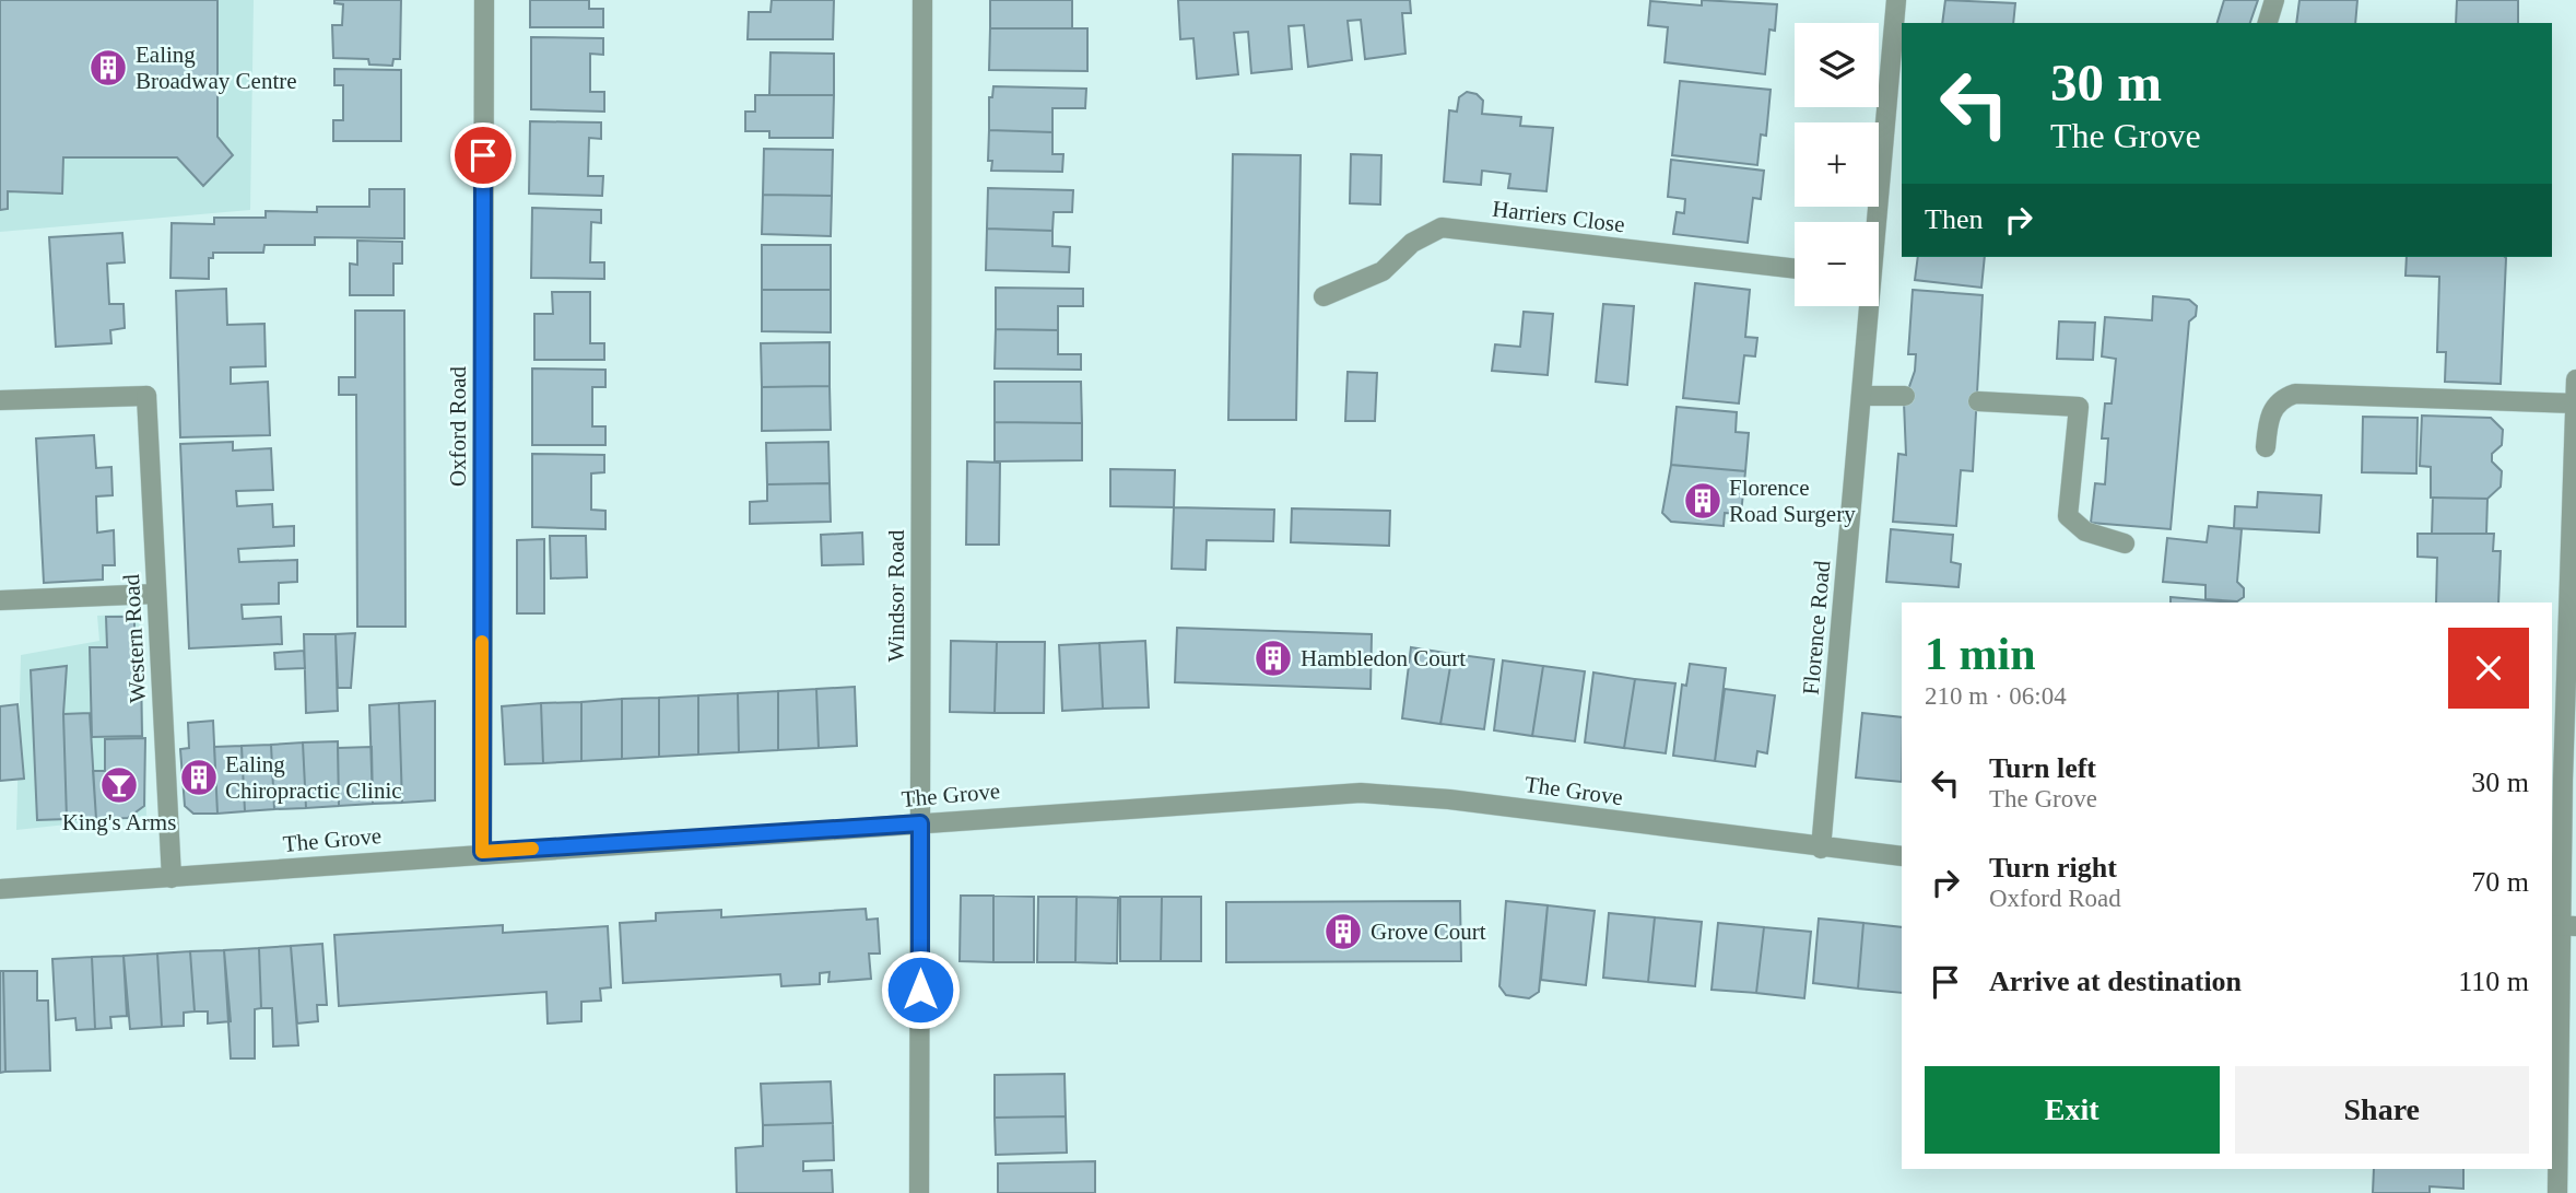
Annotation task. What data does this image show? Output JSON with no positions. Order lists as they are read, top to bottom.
{
  "streets": {
    "street": [
      "Harriers Close",
      "Oxford Road",
      "Windsor Road",
      "Florence Road",
      "Western Road",
      "The Grove"
    ]
  },
  "crossings": [
    ["Oxford Road", "The Grove"],
    ["Windsor Road", "The Grove"],
    ["Florence Road", "The Grove"],
    ["Western Road", "The Grove"]
  ],
  "places": {
    "building": [
      "Ealing Broadway Centre",
      "Florence Road Surgery",
      "Hambledon Court",
      "Ealing Chiropractic Clinic",
      "Grove Court"
    ],
    "bar": ["King's Arms"]
  },
  "page": {
    "map_buttons": ["+", "−"],
    "turn": ["30 m", "The Grove"],
    "then": "Then",
    "heading": ["1 min", "210 m · 06:04"],
    "list": [
      {
        "name": "Turn left",
        "note": "The Grove",
        "value": "30 m"
      },
      {
        "name": "Turn right",
        "note": "Oxford Road",
        "value": "70 m"
      },
      {
        "name": "Arrive at destination",
        "value": "110 m"
      }
    ],
    "buttons": ["Exit", "Share"]
  }
}
